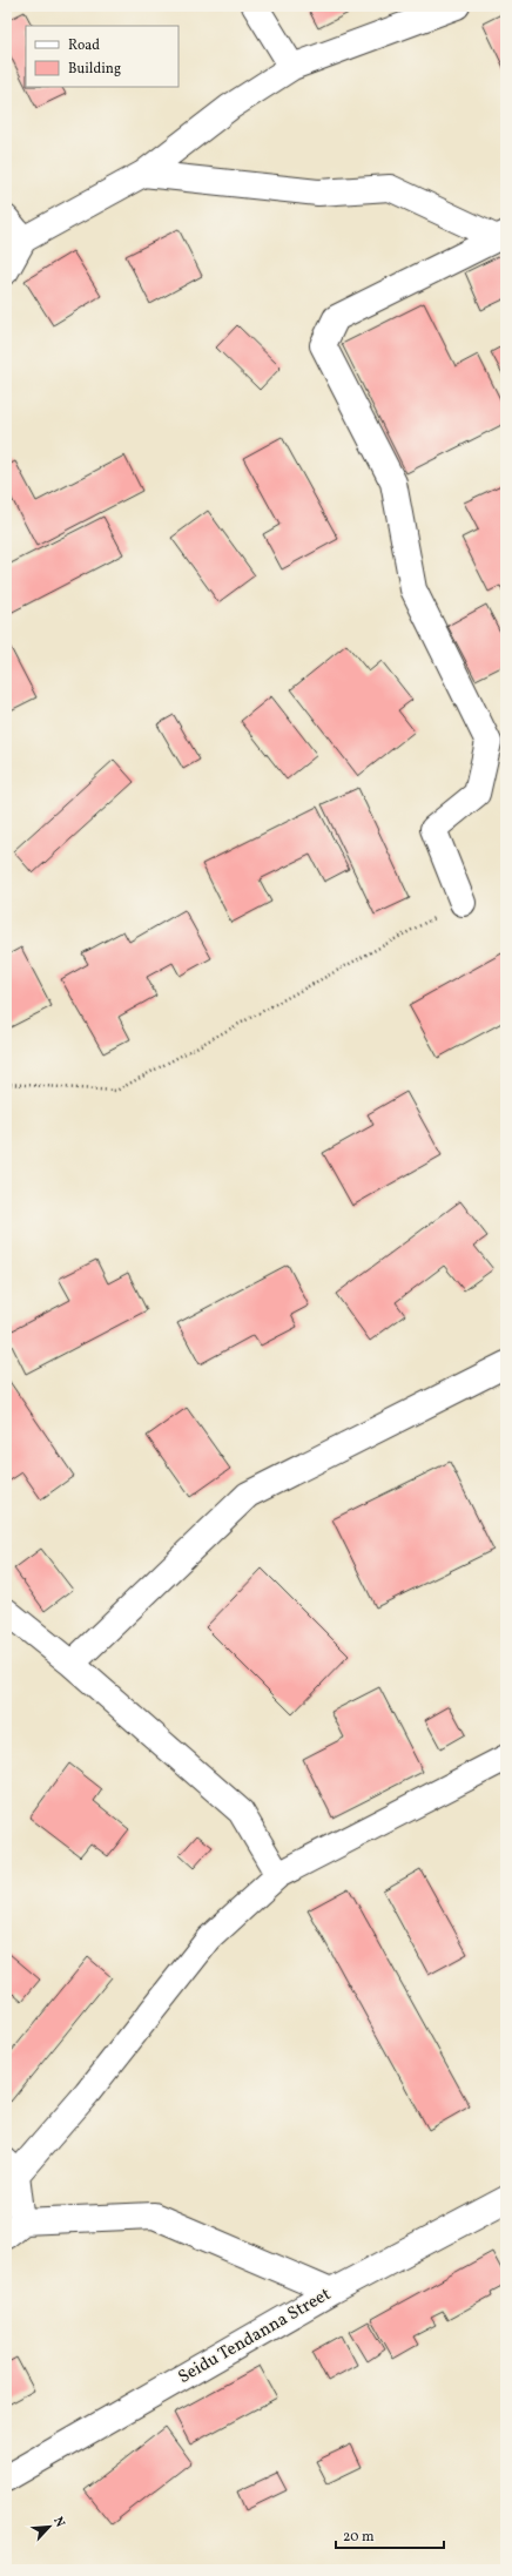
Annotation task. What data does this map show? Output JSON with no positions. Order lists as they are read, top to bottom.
{
  "streets": {
    "street": ["Seidu Tendanna Street"]
  },
  "legend": ["Road", "Building"],
  "scale_bar": "20 m",
  "north": "top right"
}
